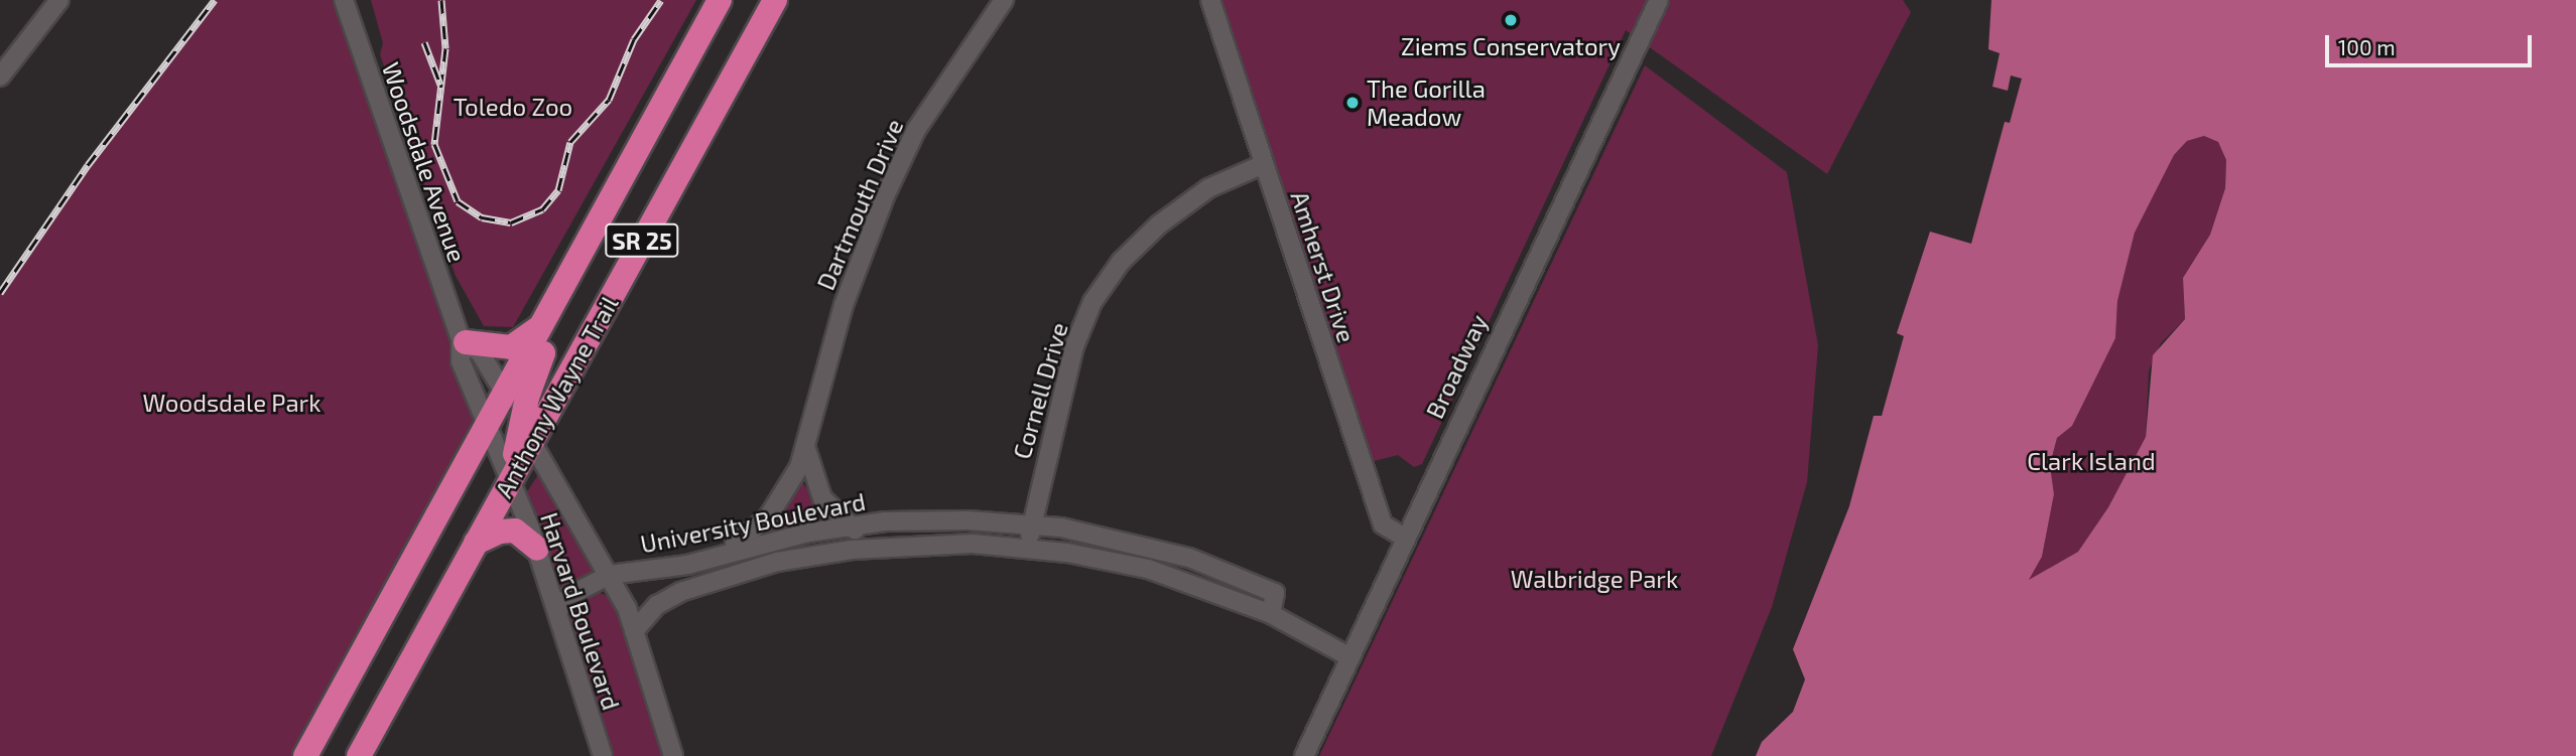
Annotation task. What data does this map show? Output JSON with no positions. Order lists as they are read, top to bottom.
{
  "streets": {
    "highway": ["SR 25", "Anthony Wayne Trail"],
    "street": [
      "Woodsdale Avenue",
      "Dartmouth Drive",
      "Amherst Drive",
      "Broadway",
      "Cornell Drive",
      "University Boulevard",
      "Harvard Boulevard"
    ]
  },
  "crossings": [
    ["Woodsdale Avenue", "Anthony Wayne Trail"],
    ["Woodsdale Avenue", "Harvard Boulevard"],
    ["Dartmouth Drive", "University Boulevard"],
    ["Amherst Drive", "Broadway"],
    ["Amherst Drive", "Cornell Drive"],
    ["Broadway", "University Boulevard"],
    ["Cornell Drive", "University Boulevard"],
    ["Anthony Wayne Trail", "Harvard Boulevard"],
    ["University Boulevard", "Harvard Boulevard"]
  ],
  "parks": [
    "Toledo Zoo",
    "Woodsdale Park",
    "Clark Island",
    "Walbridge Park"
  ],
  "places": ["Ziems Conservatory", "The Gorilla Meadow"],
  "scale_bar": "100 m"
}
